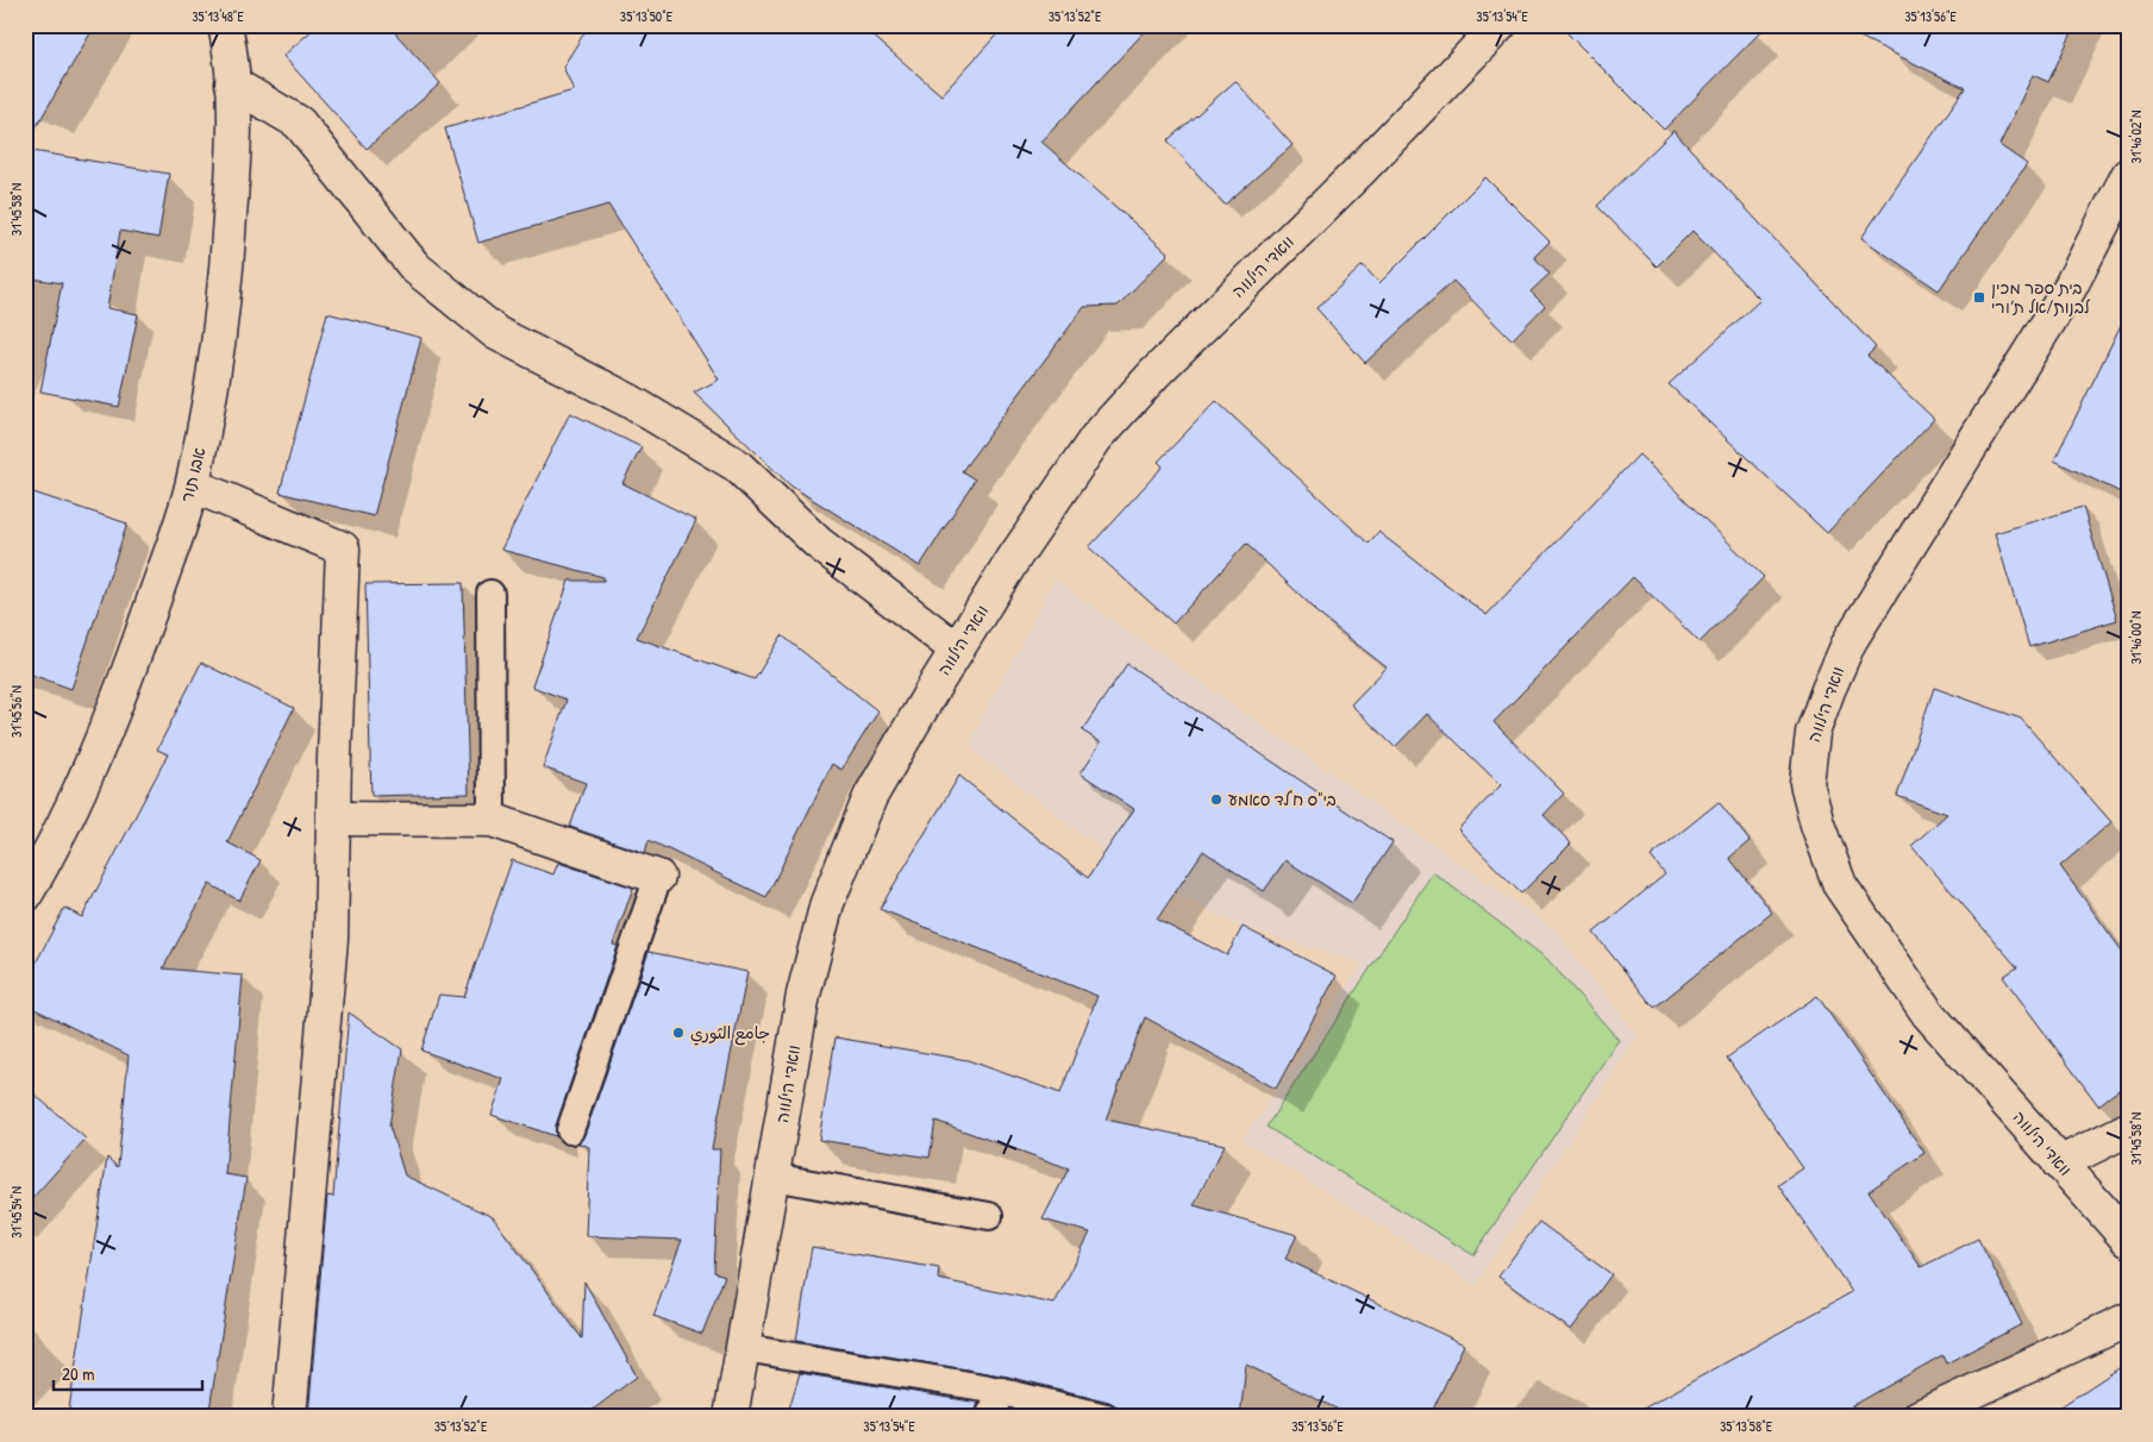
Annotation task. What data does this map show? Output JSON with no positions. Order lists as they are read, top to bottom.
{
  "streets": {
    "street": ["וואדי הילווה", "אבו תור"]
  },
  "places": {
    "transit": ["בית ספר מכין לבנות/אל ת׳ורי"],
    "other": ["בי\"ס ח'לד סאמע", "جامع الثوري"]
  },
  "scale_bar": "20 m",
  "coordinates": [
    "35°13'48\"E",
    "35°13'50\"E",
    "35°13'52\"E",
    "35°13'54\"E",
    "35°13'56\"E",
    "31°46'02\"N",
    "31°45'58\"N",
    "31°46'00\"N",
    "31°45'56\"N",
    "31°45'54\"N",
    "35°13'58\"E"
  ]
}
